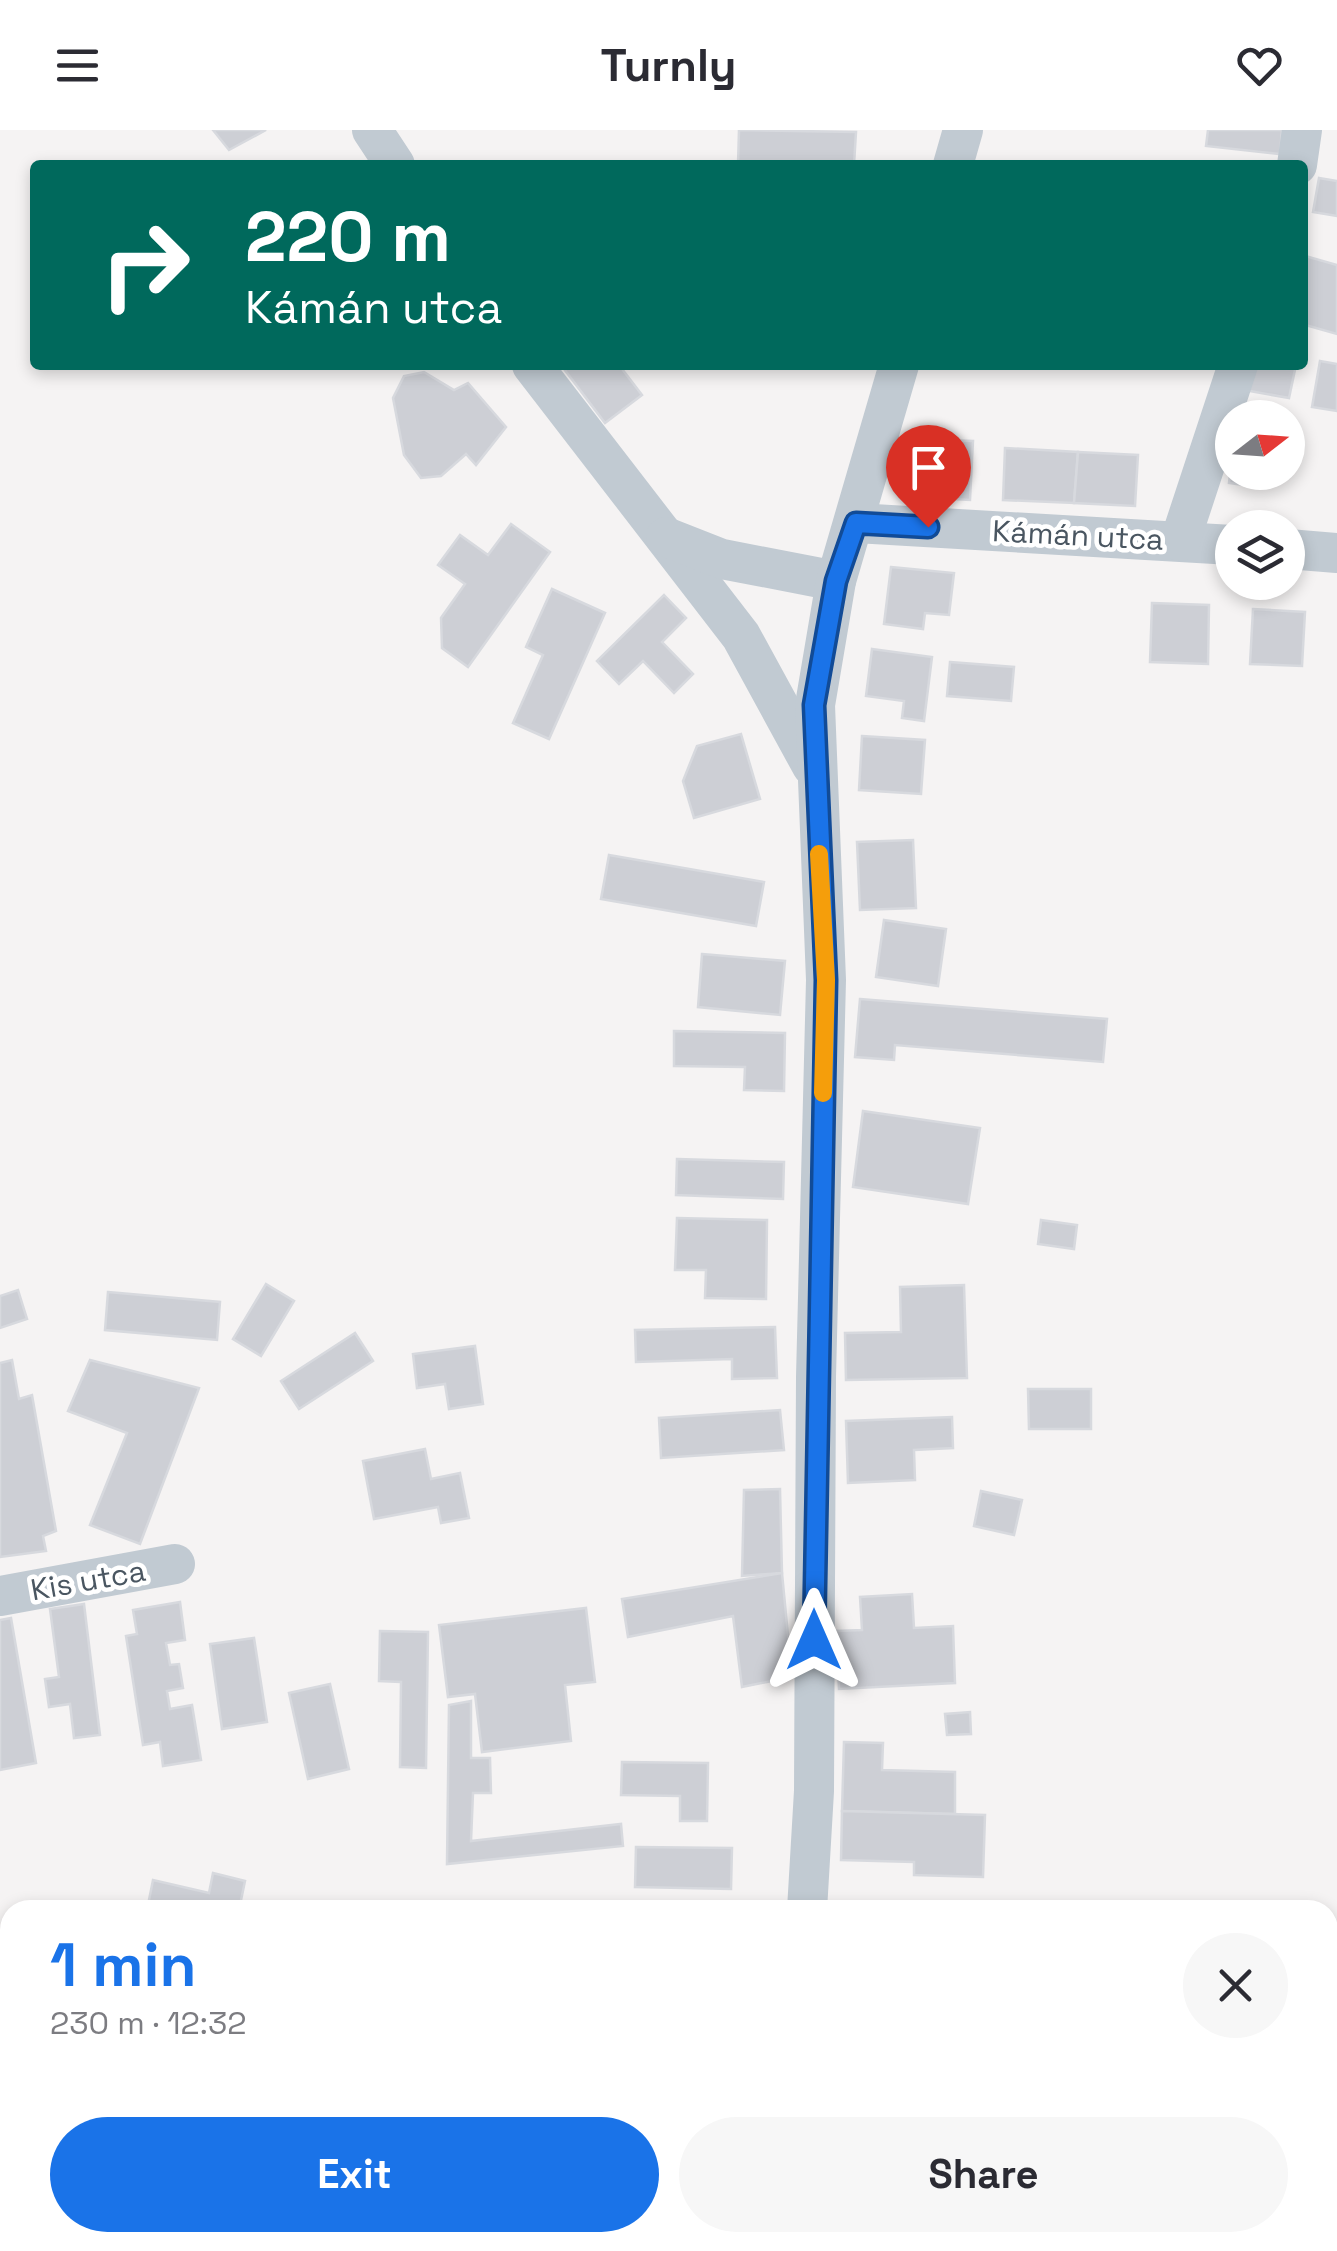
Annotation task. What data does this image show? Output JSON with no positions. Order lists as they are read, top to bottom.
{
  "streets": {
    "street": ["Kámán utca", "Kis utca"]
  },
  "north": "right",
  "page": {
    "header": "Turnly",
    "turn": ["220 m", "Kámán utca"],
    "heading": ["1 min", "230 m · 12:32"],
    "buttons": ["Exit", "Share"]
  }
}
